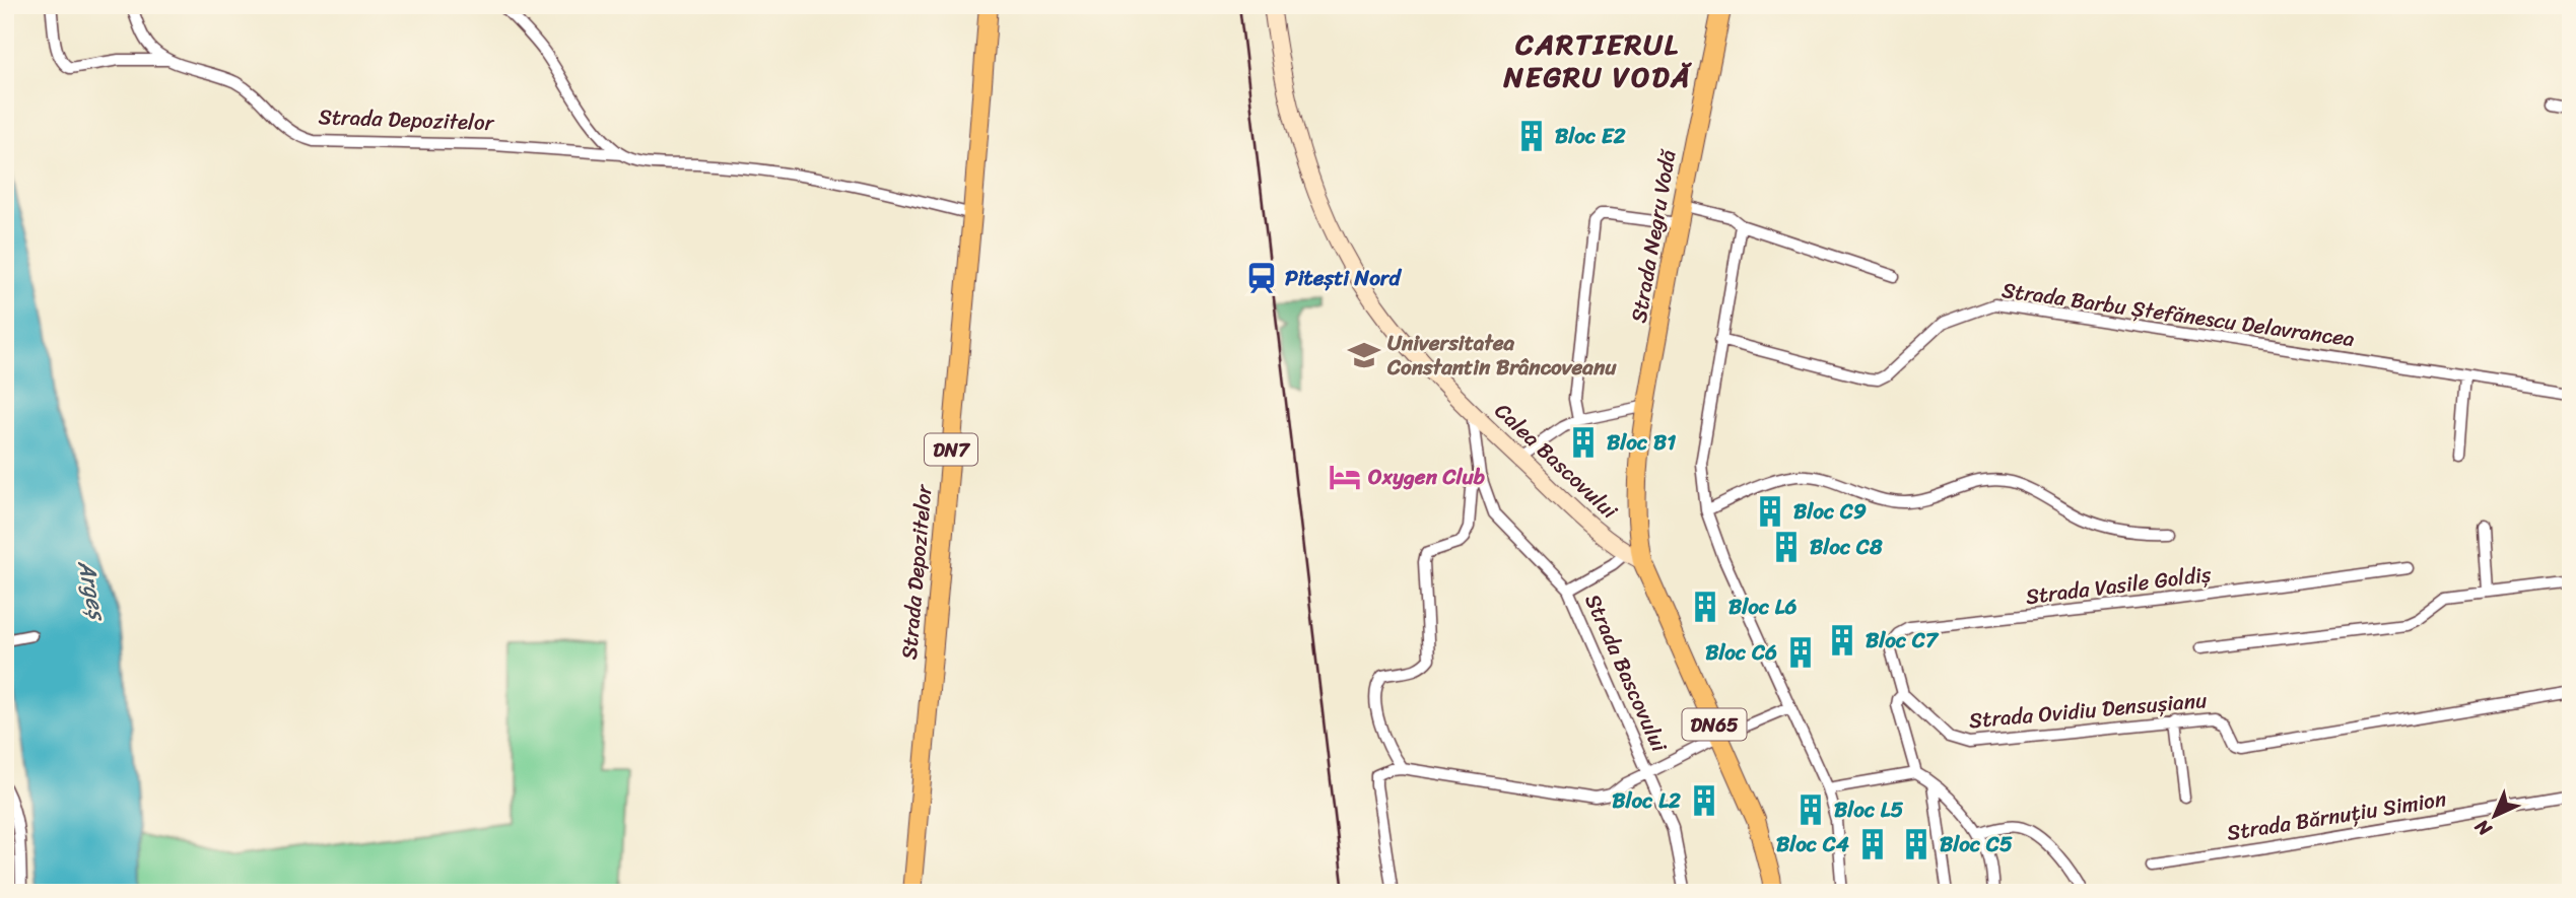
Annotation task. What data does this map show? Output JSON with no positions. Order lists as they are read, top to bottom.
{
  "streets": {
    "main road": [
      "Strada Depozitelor",
      "Strada Negru Vodă",
      "DN7",
      "DN65"
    ],
    "street": [
      "Strada Barbu Ștefănescu Delavrancea",
      "Calea Bascovului",
      "Strada Vasile Goldiș",
      "Strada Bascovului",
      "Strada Ovidiu Densușianu",
      "Strada Bărnuțiu Simion"
    ]
  },
  "crossings": [
    ["Strada Negru Vodă", "Calea Bascovului"],
    ["Strada Negru Vodă", "Strada Bascovului"],
    ["Strada Negru Vodă", "DN65"],
    ["Calea Bascovului", "Strada Bascovului"],
    ["Calea Bascovului", "DN65"],
    ["Strada Vasile Goldiș", "Strada Ovidiu Densușianu"],
    ["Strada Bascovului", "DN65"]
  ],
  "districts": ["CARTIERUL NEGRU VODĂ"],
  "water": ["Argeș"],
  "places": {
    "building": [
      "Bloc E2",
      "Bloc B1",
      "Bloc C9",
      "Bloc C8",
      "Bloc L6",
      "Bloc C7",
      "Bloc C6",
      "Bloc L2",
      "Bloc L5",
      "Bloc C4",
      "Bloc C5"
    ],
    "station": ["Pitești Nord"],
    "school or university": ["Universitatea Constantin Brâncoveanu"],
    "hotel": ["Oxygen Club"]
  },
  "north": "bottom left"
}
